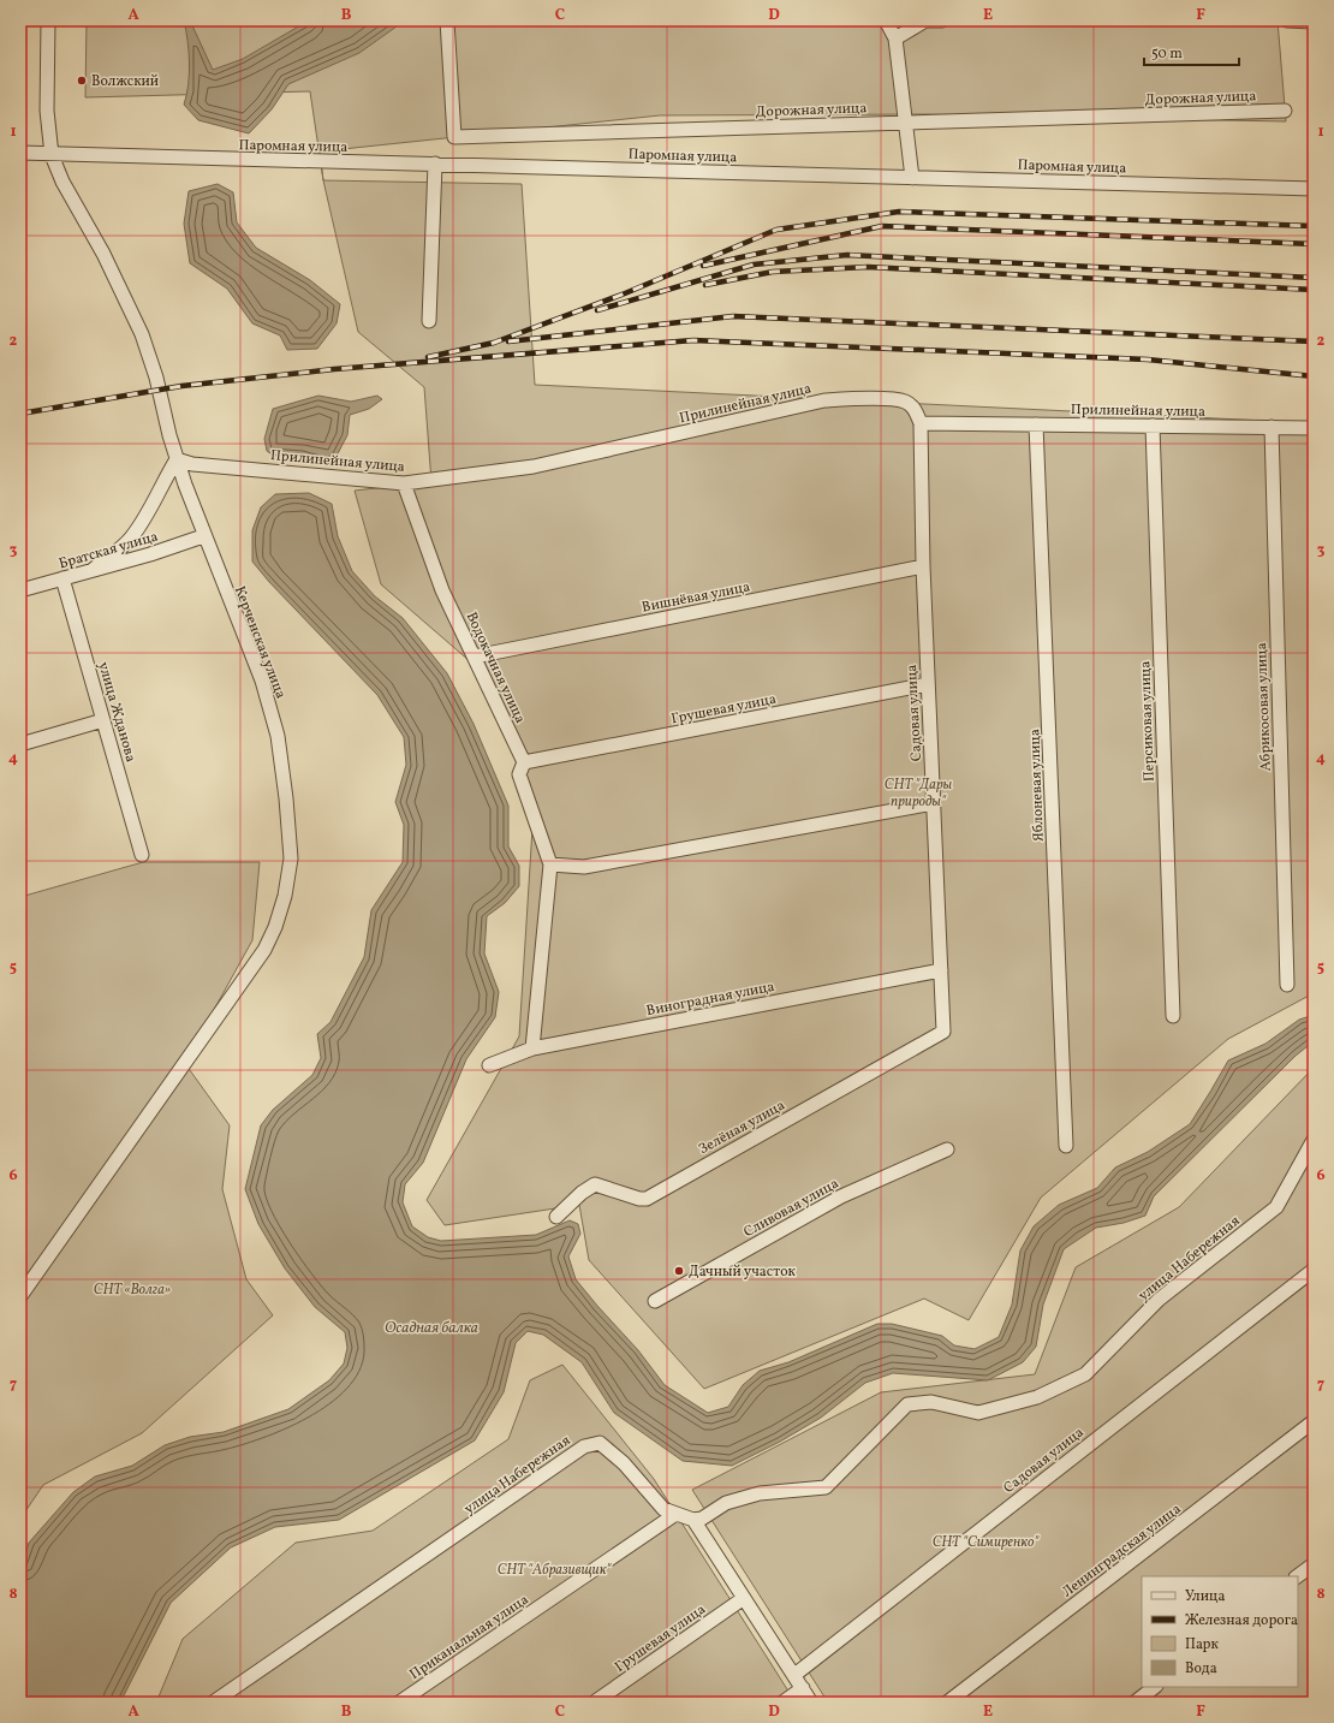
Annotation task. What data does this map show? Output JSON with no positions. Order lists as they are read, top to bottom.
{
  "streets": {
    "street": [
      "Дорожная улица",
      "Паромная улица",
      "Прилинейная улица",
      "Братская улица",
      "Вишнёвая улица",
      "Керченская улица",
      "Водокачная улица",
      "Абрикосовая улица",
      "Грушевая улица",
      "улица Жданова",
      "Садовая улица",
      "Персиковая улица",
      "Яблоневая улица",
      "Виноградная улица",
      "Зелёная улица",
      "Сливовая улица",
      "улица Набережная",
      "Ленинградская улица",
      "Приканальная улица"
    ]
  },
  "crossings": [
    ["Паромная улица", "Керченская улица"],
    ["Прилинейная улица", "Керченская улица"],
    ["Прилинейная улица", "Водокачная улица"],
    ["Прилинейная улица", "Абрикосовая улица"],
    ["Прилинейная улица", "Садовая улица"],
    ["Прилинейная улица", "Персиковая улица"],
    ["Прилинейная улица", "Яблоневая улица"],
    ["Братская улица", "Керченская улица"],
    ["Братская улица", "улица Жданова"],
    ["Вишнёвая улица", "Водокачная улица"],
    ["Вишнёвая улица", "Садовая улица"],
    ["Водокачная улица", "Грушевая улица"],
    ["Водокачная улица", "Виноградная улица"],
    ["Грушевая улица", "Садовая улица"],
    ["Садовая улица", "Виноградная улица"],
    ["Садовая улица", "Зелёная улица"],
    ["улица Набережная", "Приканальная улица"]
  ],
  "water": ["Осадная балка"],
  "parks": [
    "СНТ \"Дары природы\"",
    "СНТ «Волга»",
    "СНТ \"Симиренко\"",
    "СНТ \"Абразивщик\""
  ],
  "places": ["Волжский", "Дачный участок"],
  "legend": [
    "Улица",
    "Железная дорога",
    "Парк",
    "Вода"
  ],
  "scale_bar": "50 m",
  "grid": {
    "columns": [
      "A",
      "B",
      "C",
      "D",
      "E",
      "F"
    ],
    "rows": [
      "1",
      "2",
      "3",
      "4",
      "5",
      "6",
      "7",
      "8"
    ]
  }
}
